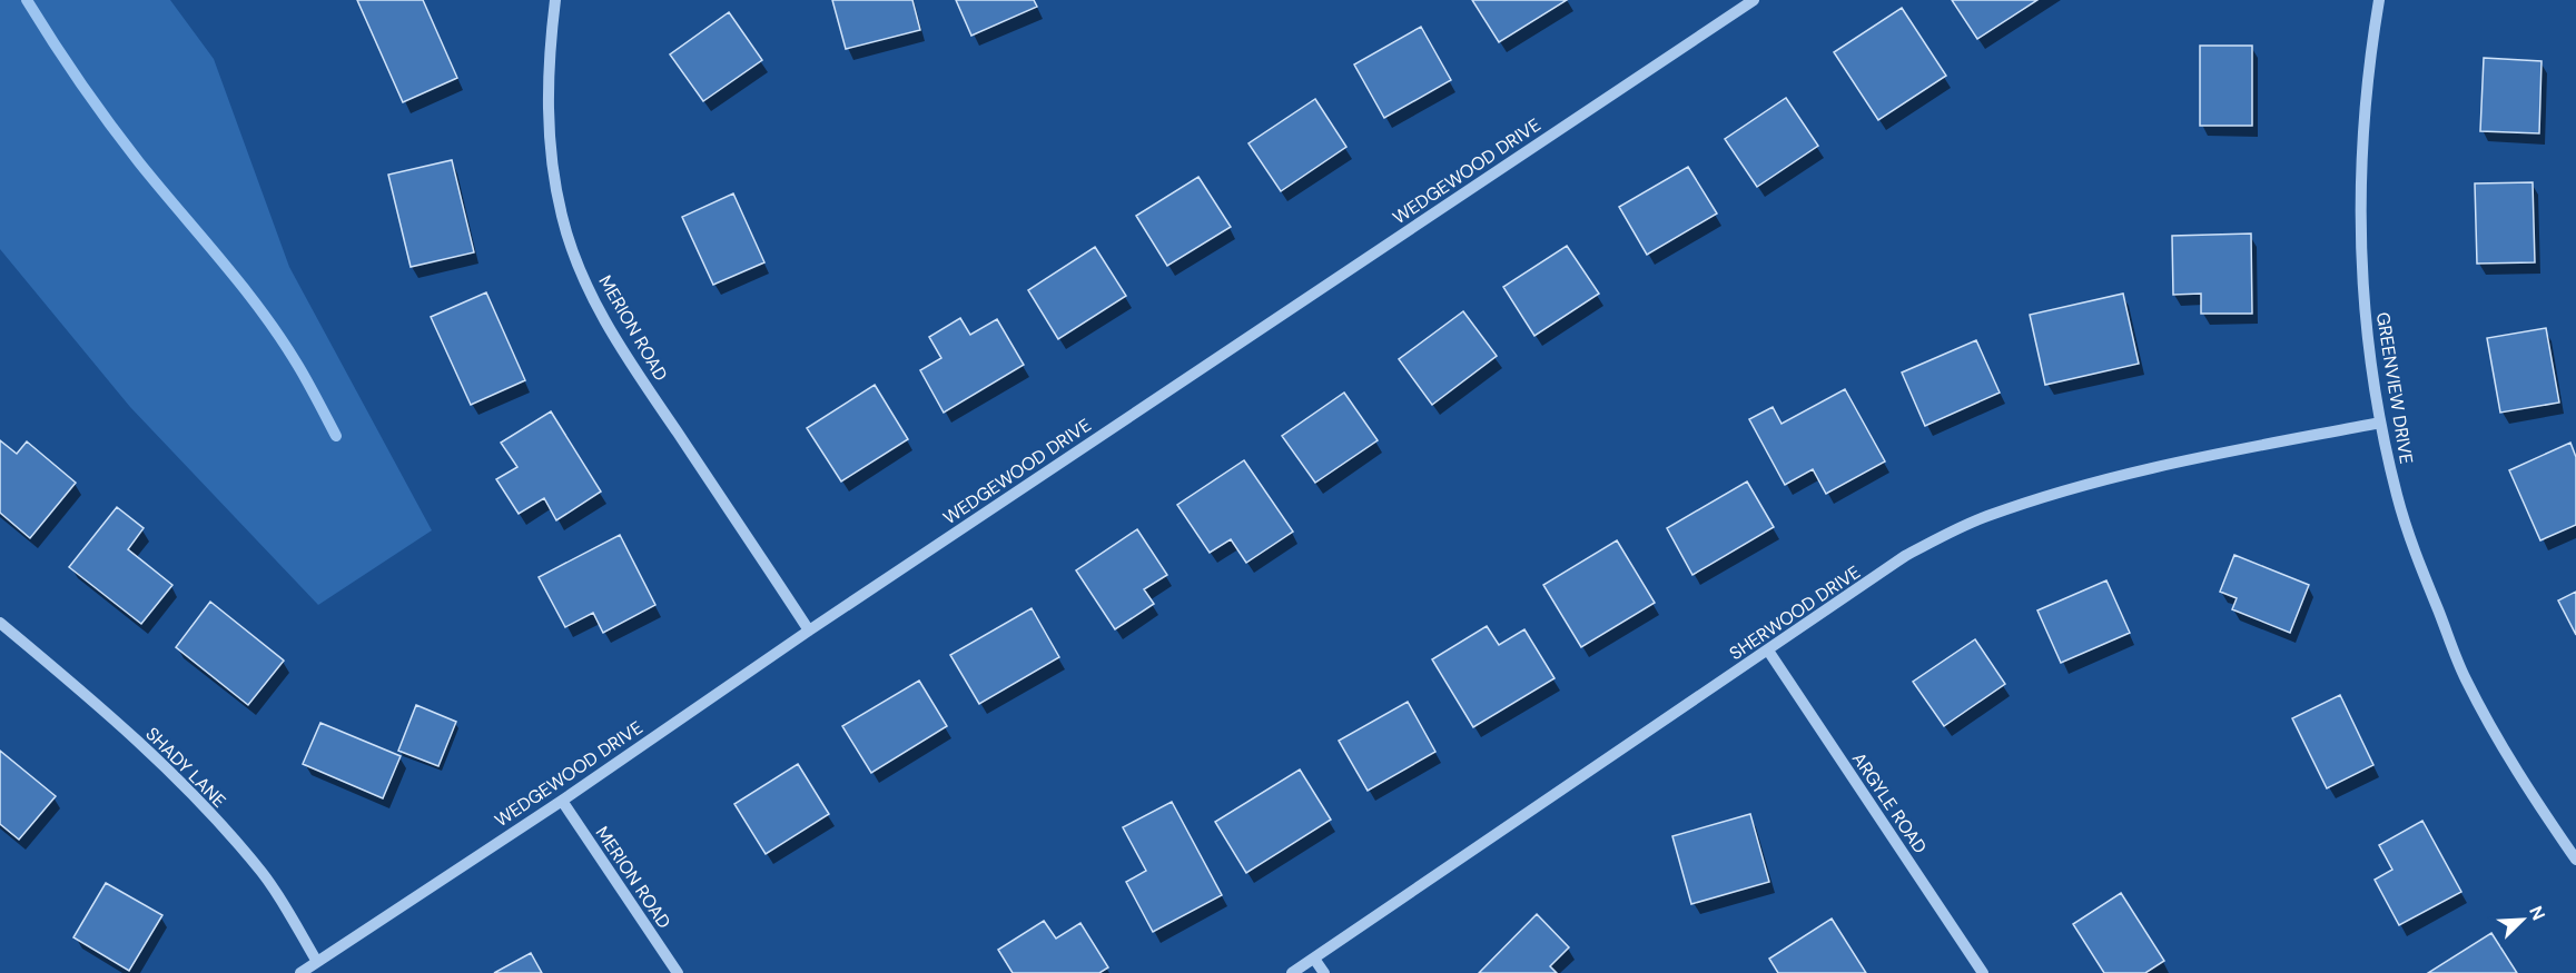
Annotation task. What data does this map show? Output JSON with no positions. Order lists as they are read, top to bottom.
{
  "streets": {
    "street": [
      "WEDGEWOOD DRIVE",
      "MERION ROAD",
      "GREENVIEW DRIVE",
      "SHERWOOD DRIVE",
      "SHADY LANE",
      "ARGYLE ROAD"
    ]
  },
  "crossings": [
    ["WEDGEWOOD DRIVE", "MERION ROAD"],
    ["WEDGEWOOD DRIVE", "SHADY LANE"],
    ["GREENVIEW DRIVE", "SHERWOOD DRIVE"],
    ["SHERWOOD DRIVE", "ARGYLE ROAD"]
  ],
  "north": "top right"
}
